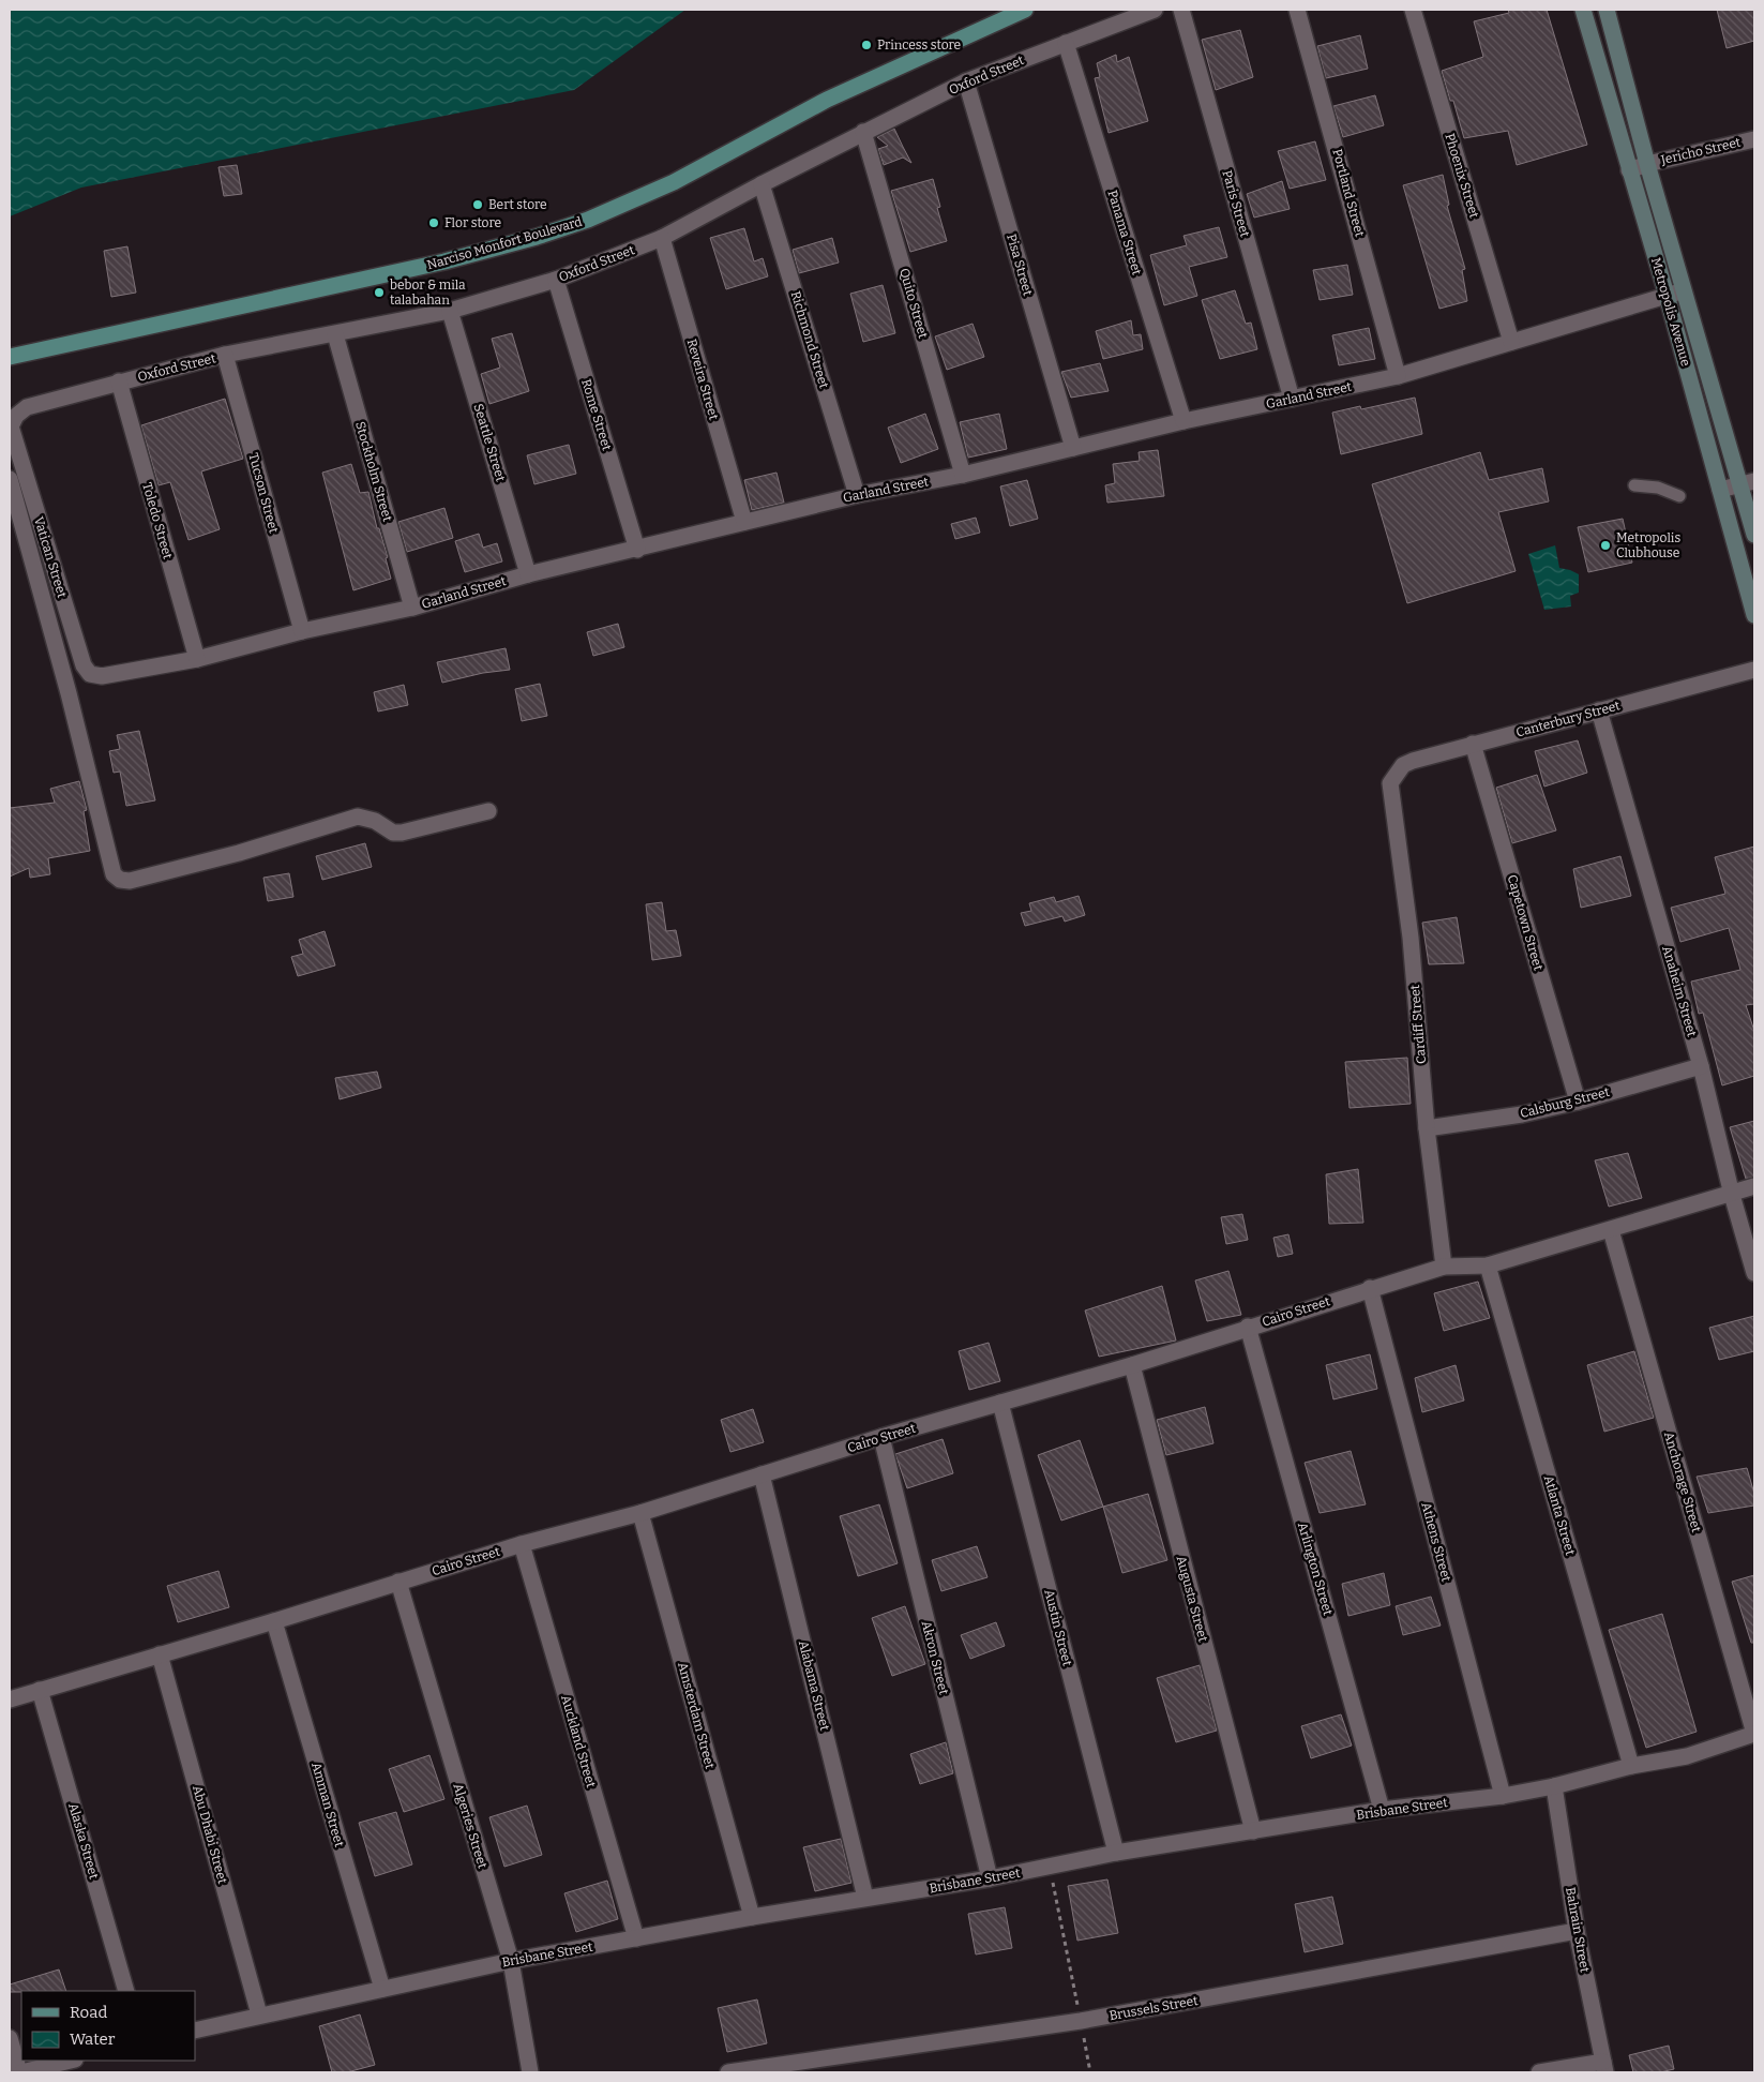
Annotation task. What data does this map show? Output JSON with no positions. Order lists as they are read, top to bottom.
{
  "streets": {
    "main road": ["Narciso Monfort Boulevard", "Metropolis Avenue"],
    "street": [
      "Oxford Street",
      "Jericho Street",
      "Phoenix Street",
      "Portland Street",
      "Paris Street",
      "Panama Street",
      "Pisa Street",
      "Quito Street",
      "Richmond Street",
      "Reveira Street",
      "Garland Street",
      "Rome Street",
      "Seattle Street",
      "Stockholm Street",
      "Tucson Street",
      "Toledo Street",
      "Vatican Street",
      "Canterbury Street",
      "Capetown Street",
      "Anaheim Street",
      "Cardiff Street",
      "Calsburg Street",
      "Cairo Street",
      "Anchorage Street",
      "Atlanta Street",
      "Athens Street",
      "Arlington Street",
      "Augusta Street",
      "Austin Street",
      "Akron Street",
      "Alabama Street",
      "Amsterdam Street",
      "Auckland Street",
      "Amman Street",
      "Brisbane Street",
      "Algeries Street",
      "Abu Dhabi Street",
      "Alaska Street",
      "Bahrain Street",
      "Brussels Street"
    ]
  },
  "crossings": [
    ["Oxford Street", "Panama Street"],
    ["Oxford Street", "Pisa Street"],
    ["Oxford Street", "Quito Street"],
    ["Oxford Street", "Richmond Street"],
    ["Oxford Street", "Reveira Street"],
    ["Oxford Street", "Rome Street"],
    ["Oxford Street", "Seattle Street"],
    ["Oxford Street", "Stockholm Street"],
    ["Oxford Street", "Tucson Street"],
    ["Oxford Street", "Toledo Street"],
    ["Oxford Street", "Vatican Street"],
    ["Jericho Street", "Metropolis Avenue"],
    ["Phoenix Street", "Garland Street"],
    ["Portland Street", "Garland Street"],
    ["Paris Street", "Garland Street"],
    ["Panama Street", "Garland Street"],
    ["Pisa Street", "Garland Street"],
    ["Quito Street", "Garland Street"],
    ["Metropolis Avenue", "Garland Street"],
    ["Richmond Street", "Garland Street"],
    ["Reveira Street", "Garland Street"],
    ["Garland Street", "Rome Street"],
    ["Garland Street", "Seattle Street"],
    ["Garland Street", "Stockholm Street"],
    ["Garland Street", "Tucson Street"],
    ["Garland Street", "Toledo Street"],
    ["Garland Street", "Vatican Street"],
    ["Canterbury Street", "Capetown Street"],
    ["Canterbury Street", "Anaheim Street"],
    ["Canterbury Street", "Cardiff Street"],
    ["Capetown Street", "Calsburg Street"],
    ["Anaheim Street", "Calsburg Street"],
    ["Anaheim Street", "Cairo Street"],
    ["Cardiff Street", "Calsburg Street"],
    ["Cardiff Street", "Cairo Street"],
    ["Cairo Street", "Anchorage Street"],
    ["Cairo Street", "Atlanta Street"],
    ["Cairo Street", "Athens Street"],
    ["Cairo Street", "Arlington Street"],
    ["Cairo Street", "Augusta Street"],
    ["Cairo Street", "Austin Street"],
    ["Cairo Street", "Akron Street"],
    ["Cairo Street", "Alabama Street"],
    ["Cairo Street", "Amsterdam Street"],
    ["Cairo Street", "Auckland Street"],
    ["Cairo Street", "Amman Street"],
    ["Cairo Street", "Algeries Street"],
    ["Cairo Street", "Abu Dhabi Street"],
    ["Cairo Street", "Alaska Street"],
    ["Anchorage Street", "Brisbane Street"],
    ["Atlanta Street", "Brisbane Street"],
    ["Athens Street", "Brisbane Street"],
    ["Arlington Street", "Brisbane Street"],
    ["Augusta Street", "Brisbane Street"],
    ["Austin Street", "Brisbane Street"],
    ["Akron Street", "Brisbane Street"],
    ["Alabama Street", "Brisbane Street"],
    ["Amsterdam Street", "Brisbane Street"],
    ["Auckland Street", "Brisbane Street"],
    ["Amman Street", "Brisbane Street"],
    ["Brisbane Street", "Algeries Street"],
    ["Brisbane Street", "Abu Dhabi Street"],
    ["Brisbane Street", "Bahrain Street"],
    ["Bahrain Street", "Brussels Street"]
  ],
  "places": [
    "Princess store",
    "Bert store",
    "Flor store",
    "bebor & mila talabahan",
    "Metropolis Clubhouse"
  ],
  "legend": ["Road", "Water"]
}
